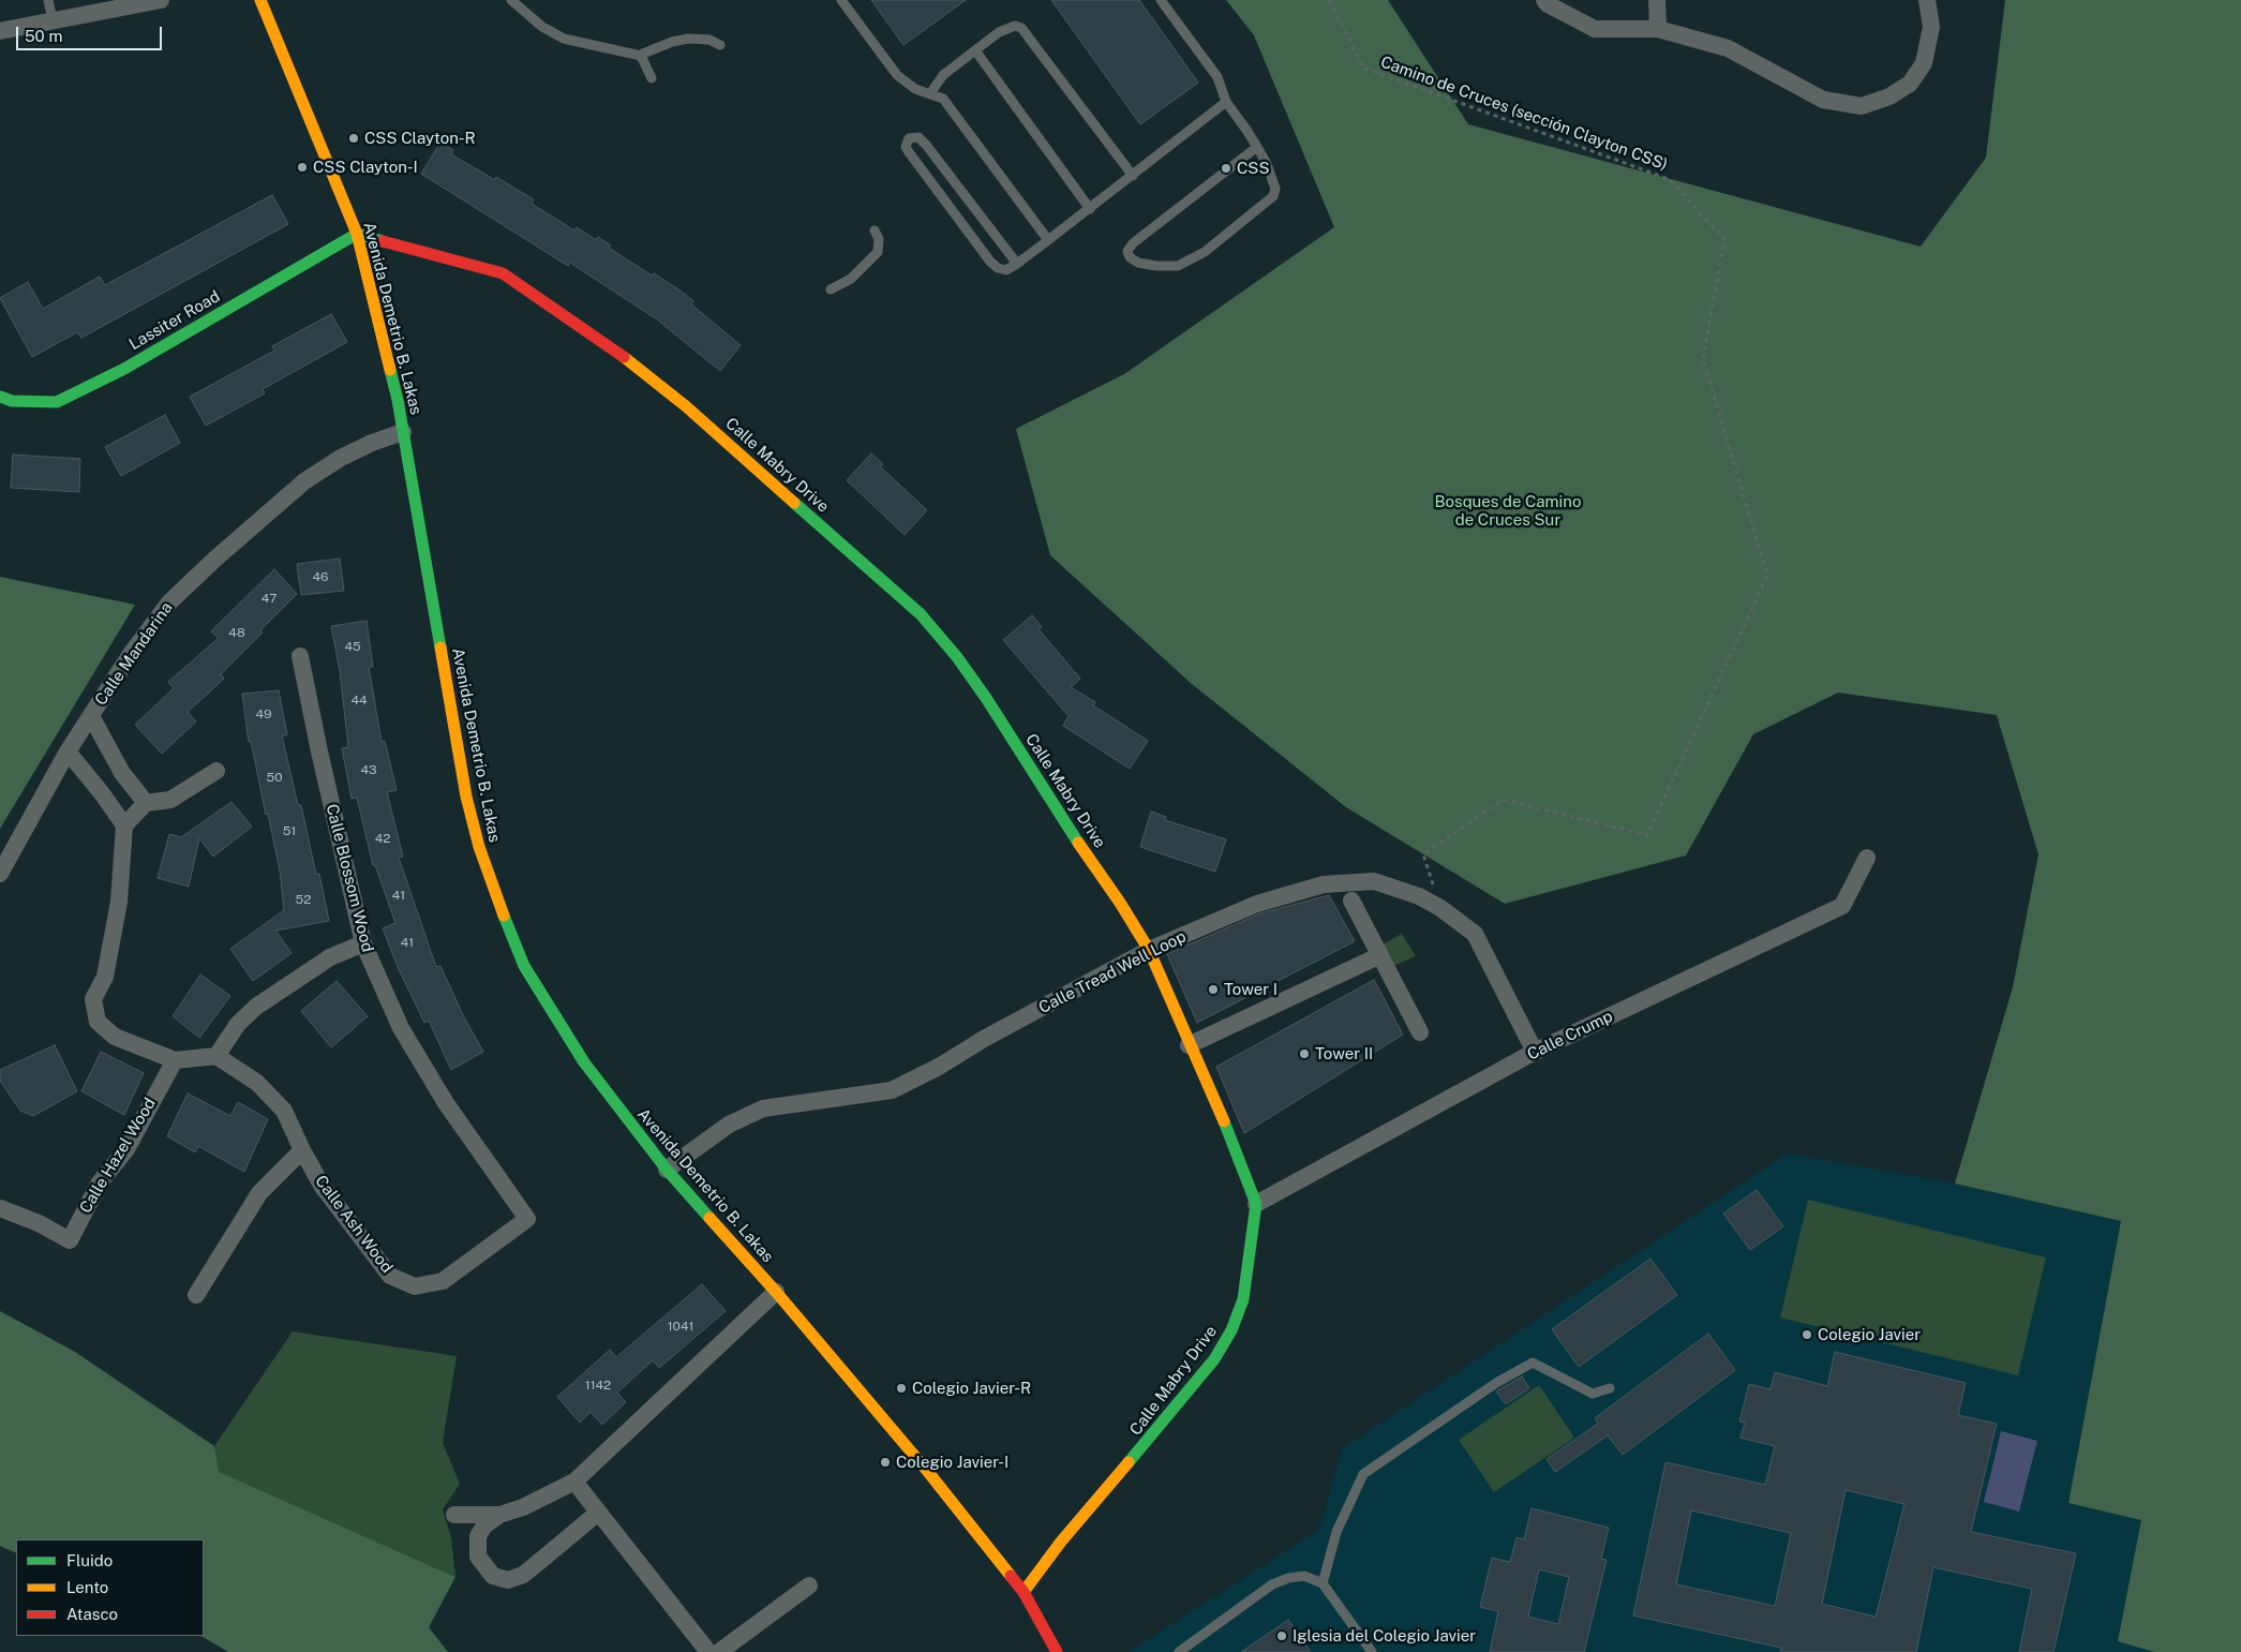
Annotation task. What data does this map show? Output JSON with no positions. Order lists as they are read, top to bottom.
{
  "streets": {
    "street": [
      "Avenida Demetrio B. Lakas",
      "Lassiter Road",
      "Calle Mabry Drive",
      "Calle Mandarina",
      "Calle Blossom Wood",
      "Calle Tread Well Loop",
      "Calle Crump",
      "Calle Hazel Wood",
      "Calle Ash Wood"
    ],
    "path": ["Camino de Cruces (sección Clayton CSS)"]
  },
  "crossings": [
    ["Camino de Cruces (sección Clayton CSS)", "Calle Tread Well Loop"],
    ["Avenida Demetrio B. Lakas", "Lassiter Road"],
    ["Avenida Demetrio B. Lakas", "Calle Mabry Drive"],
    ["Avenida Demetrio B. Lakas", "Calle Mandarina"],
    ["Avenida Demetrio B. Lakas", "Calle Tread Well Loop"],
    ["Lassiter Road", "Calle Mabry Drive"],
    ["Calle Mabry Drive", "Calle Tread Well Loop"],
    ["Calle Mabry Drive", "Calle Crump"],
    ["Calle Blossom Wood", "Calle Ash Wood"],
    ["Calle Tread Well Loop", "Calle Crump"]
  ],
  "parks": ["Bosques de Camino de Cruces Sur"],
  "places": [
    "CSS Clayton-R",
    "CSS Clayton-I",
    "CSS",
    "Tower I",
    "Tower II",
    "Colegio Javier",
    "Colegio Javier-R",
    "Colegio Javier-I",
    "Iglesia del Colegio Javier"
  ],
  "house_numbers": [
    "46",
    "47",
    "48",
    "45",
    "44",
    "49",
    "43",
    "50",
    "51",
    "42",
    "41",
    "52",
    "41",
    "1041",
    "1142"
  ],
  "legend": ["Fluido", "Lento", "Atasco"],
  "scale_bar": "50 m"
}
